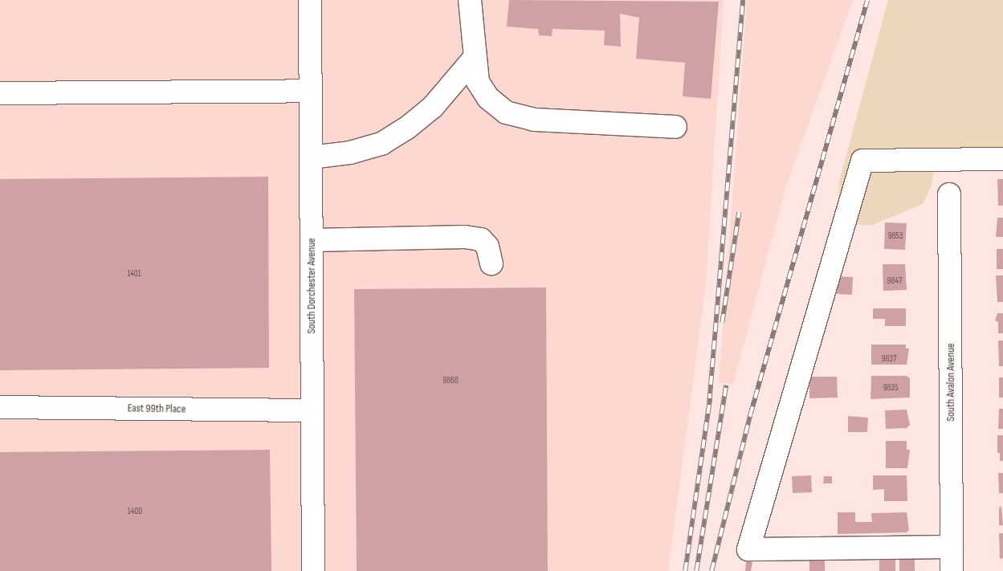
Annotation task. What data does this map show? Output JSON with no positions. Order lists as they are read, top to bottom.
{
  "streets": {
    "street": ["South Dorchester Avenue", "South Avalon Avenue", "East 99th Place"]
  },
  "crossings": [
    ["South Dorchester Avenue", "East 99th Place"]
  ],
  "house_numbers": [
    "9853",
    "1401",
    "9847",
    "9837",
    "9860",
    "9835",
    "1400"
  ]
}
